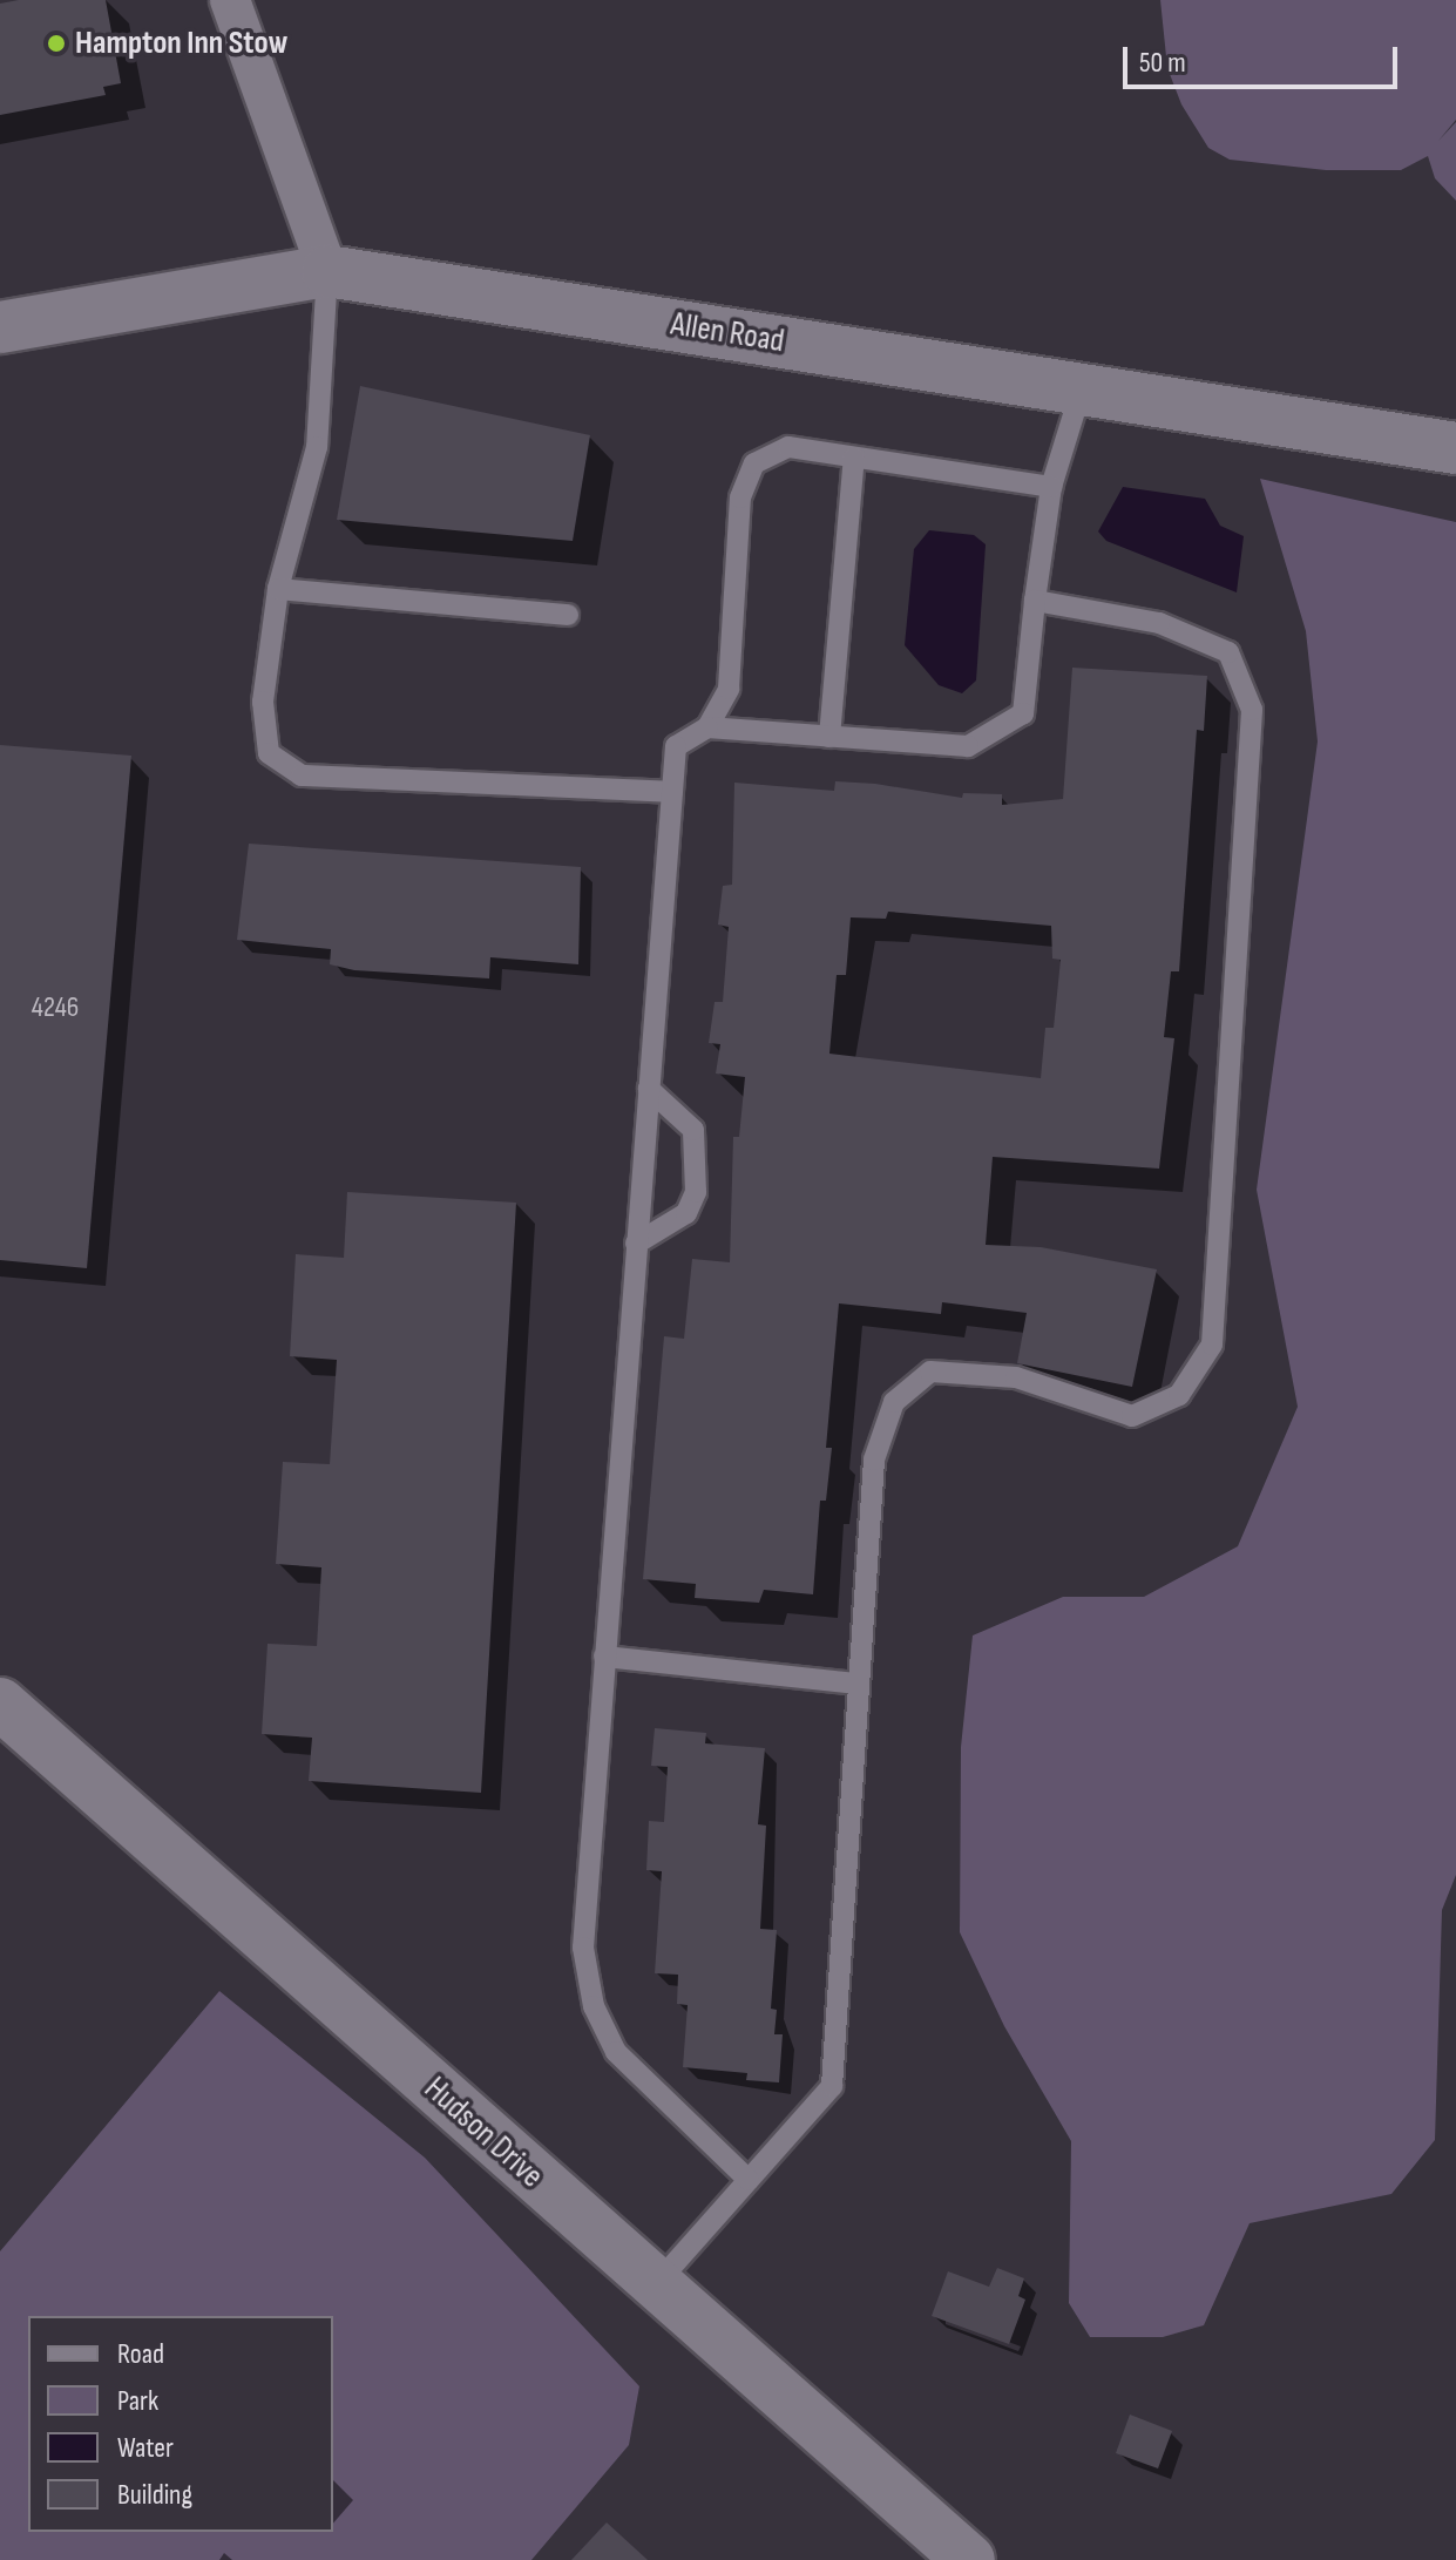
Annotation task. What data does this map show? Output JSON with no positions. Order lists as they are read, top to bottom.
{
  "streets": {
    "street": ["Allen Road", "Hudson Drive"]
  },
  "places": ["Hampton Inn Stow"],
  "house_numbers": ["4246"],
  "legend": [
    "Road",
    "Park",
    "Water",
    "Building"
  ],
  "scale_bar": "50 m"
}
